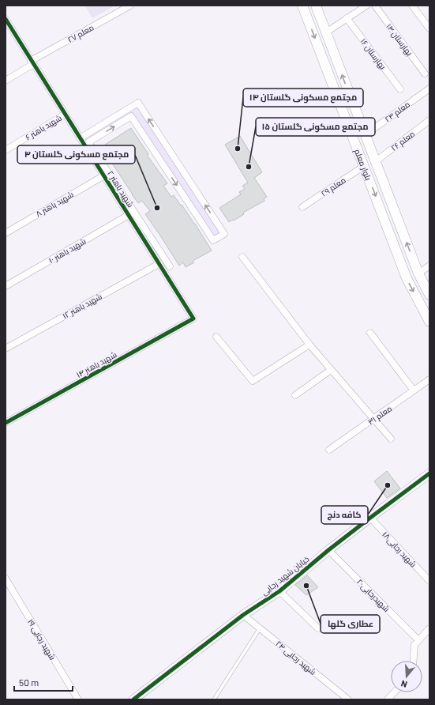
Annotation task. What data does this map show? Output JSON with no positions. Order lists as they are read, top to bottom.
{
  "streets": {
    "main road": ["بلوار معلم"],
    "street": [
      "معلم ۲۷",
      "بهارستان ۱۴",
      "بهارستان ۱۶",
      "معلم ۲۴",
      "شهید باهنر ۶",
      "معلم ۲۶",
      "معلم ۲۹",
      "شهید باهنر ۲",
      "شهید باهنر ۸",
      "شهید باهنر ۱۰",
      "شهید باهنر ۱۲",
      "شهید باهنر ۱۴",
      "معلم ۳۱",
      "شهید رجایی۱۸",
      "خیابان شهید رجایی",
      "شهیدرجایی۲۰",
      "شهید رجایی ۱۹",
      "شهید رجایی ۲۴"
    ]
  },
  "crossings": [
    ["معلم ۲۷", "شهید باهنر ۲"],
    ["معلم ۲۴", "بلوار معلم"],
    ["شهید باهنر ۶", "شهید باهنر ۲"],
    ["معلم ۲۶", "بلوار معلم"],
    ["بلوار معلم", "معلم ۲۹"],
    ["شهید باهنر ۲", "شهید باهنر ۸"],
    ["شهید باهنر ۲", "شهید باهنر ۱۰"],
    ["شهید باهنر ۲", "شهید باهنر ۱۲"],
    ["شهید باهنر ۲", "شهید باهنر ۱۴"],
    ["شهید رجایی۱۸", "خیابان شهید رجایی"],
    ["خیابان شهید رجایی", "شهیدرجایی۲۰"],
    ["خیابان شهید رجایی", "شهید رجایی ۲۴"]
  ],
  "places": [
    "مجتمع مسکونی گلستان ۱۴",
    "مجتمع مسکونی گلستان ۱۵",
    "مجتمع مسکونی گلستان ۴",
    "کافه دنج",
    "عطاری گلها"
  ],
  "scale_bar": "50 m",
  "north": "bottom"
}
